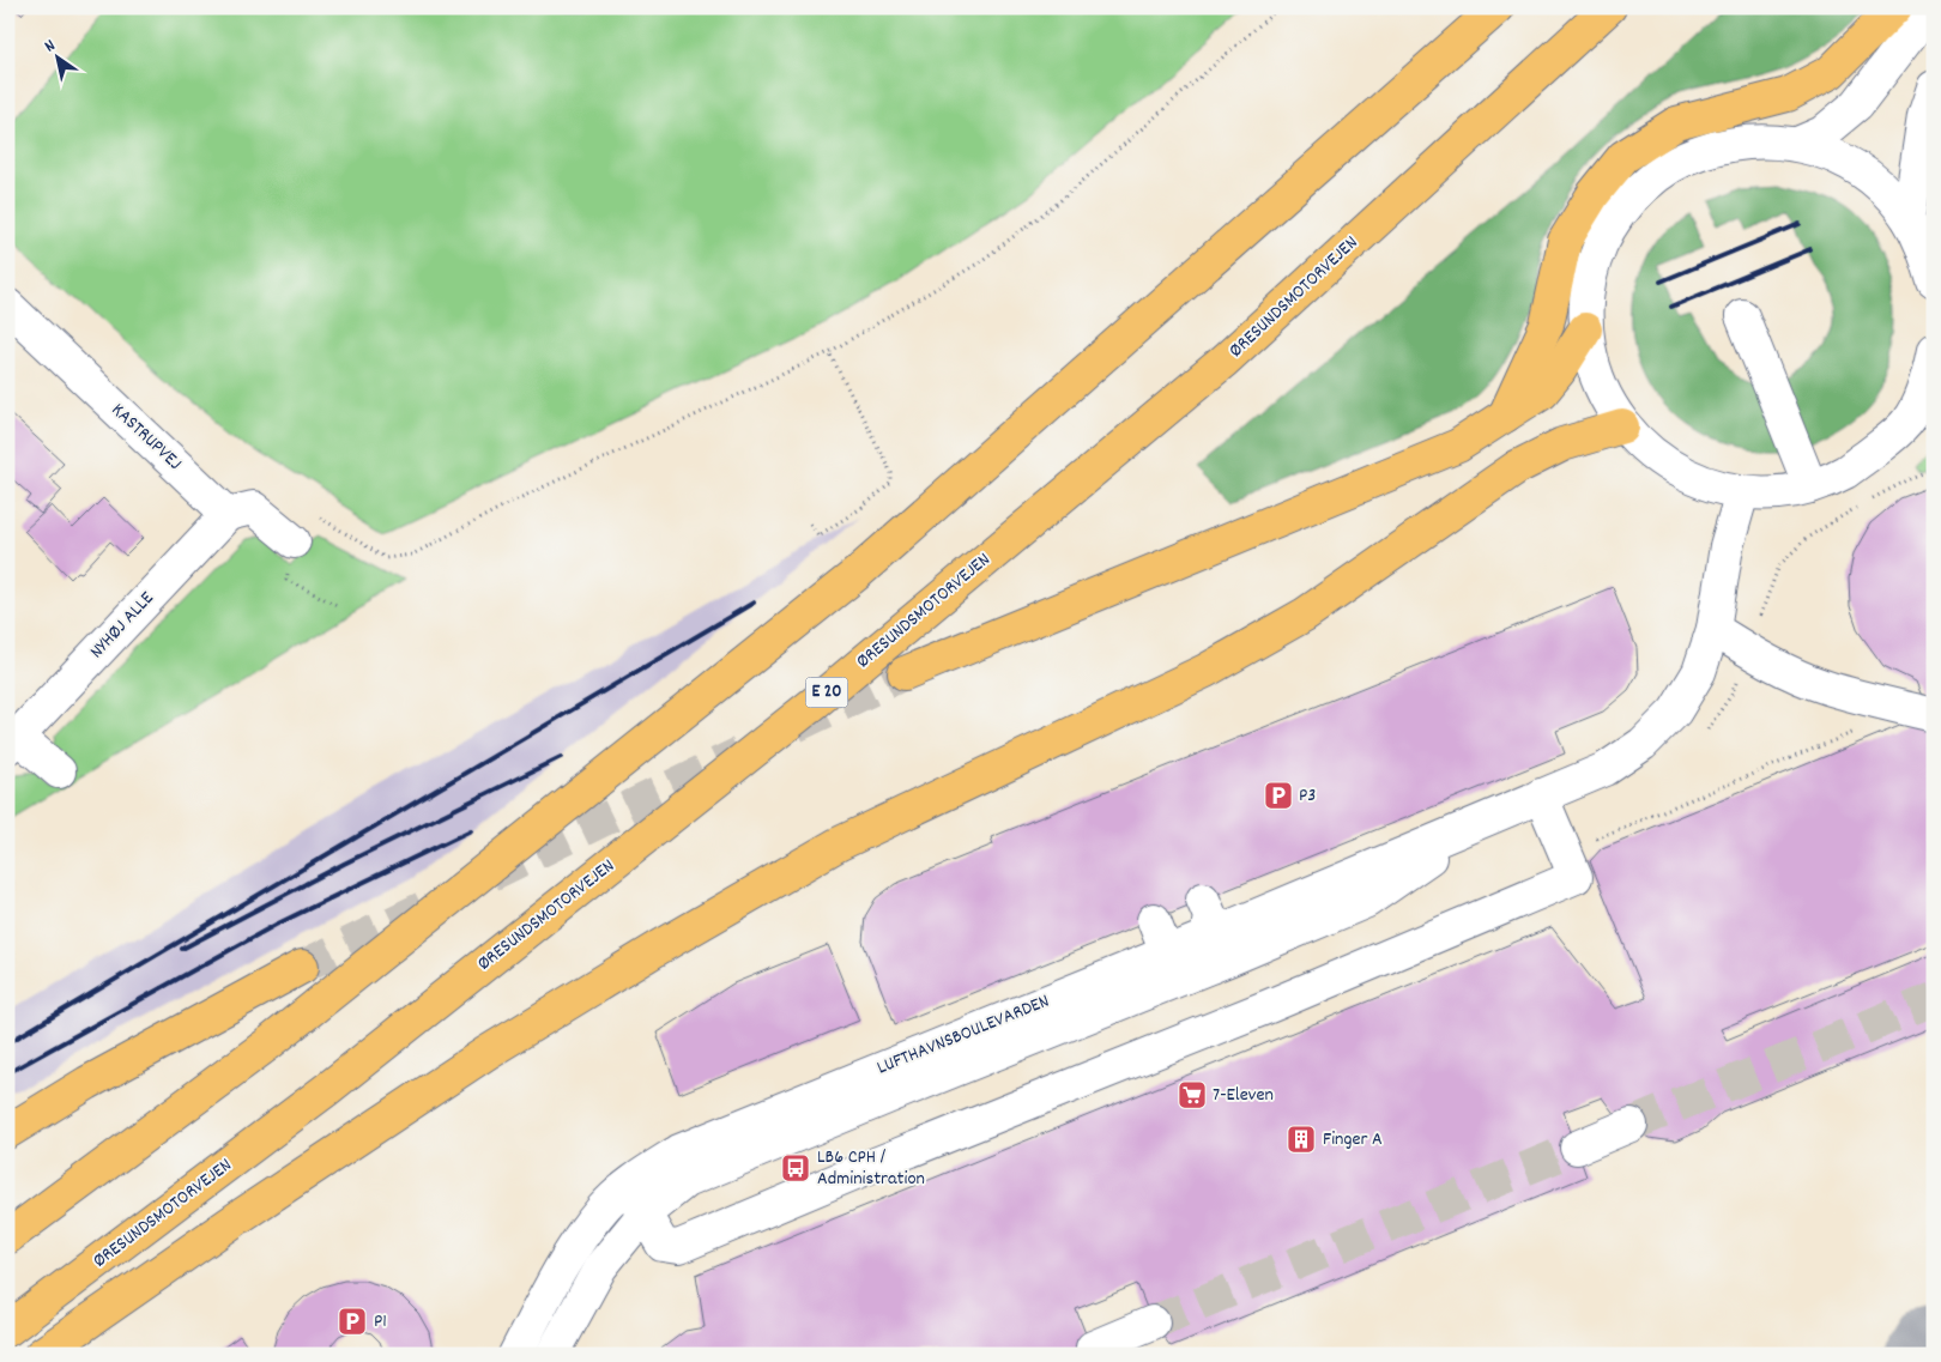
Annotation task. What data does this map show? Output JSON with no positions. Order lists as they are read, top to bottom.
{
  "streets": {
    "highway": ["ØRESUNDSMOTORVEJEN", "E 20"],
    "street": ["KASTRUPVEJ", "NYHØJ ALLE", "LUFTHAVNSBOULEVARDEN"]
  },
  "crossings": [
    ["KASTRUPVEJ", "NYHØJ ALLE"]
  ],
  "places": {
    "parking": ["P3", "P1"],
    "supermarket": ["7-Eleven"],
    "building": ["Finger A"],
    "bus stop": ["LB6 CPH / Administration"]
  },
  "north": "top left"
}
